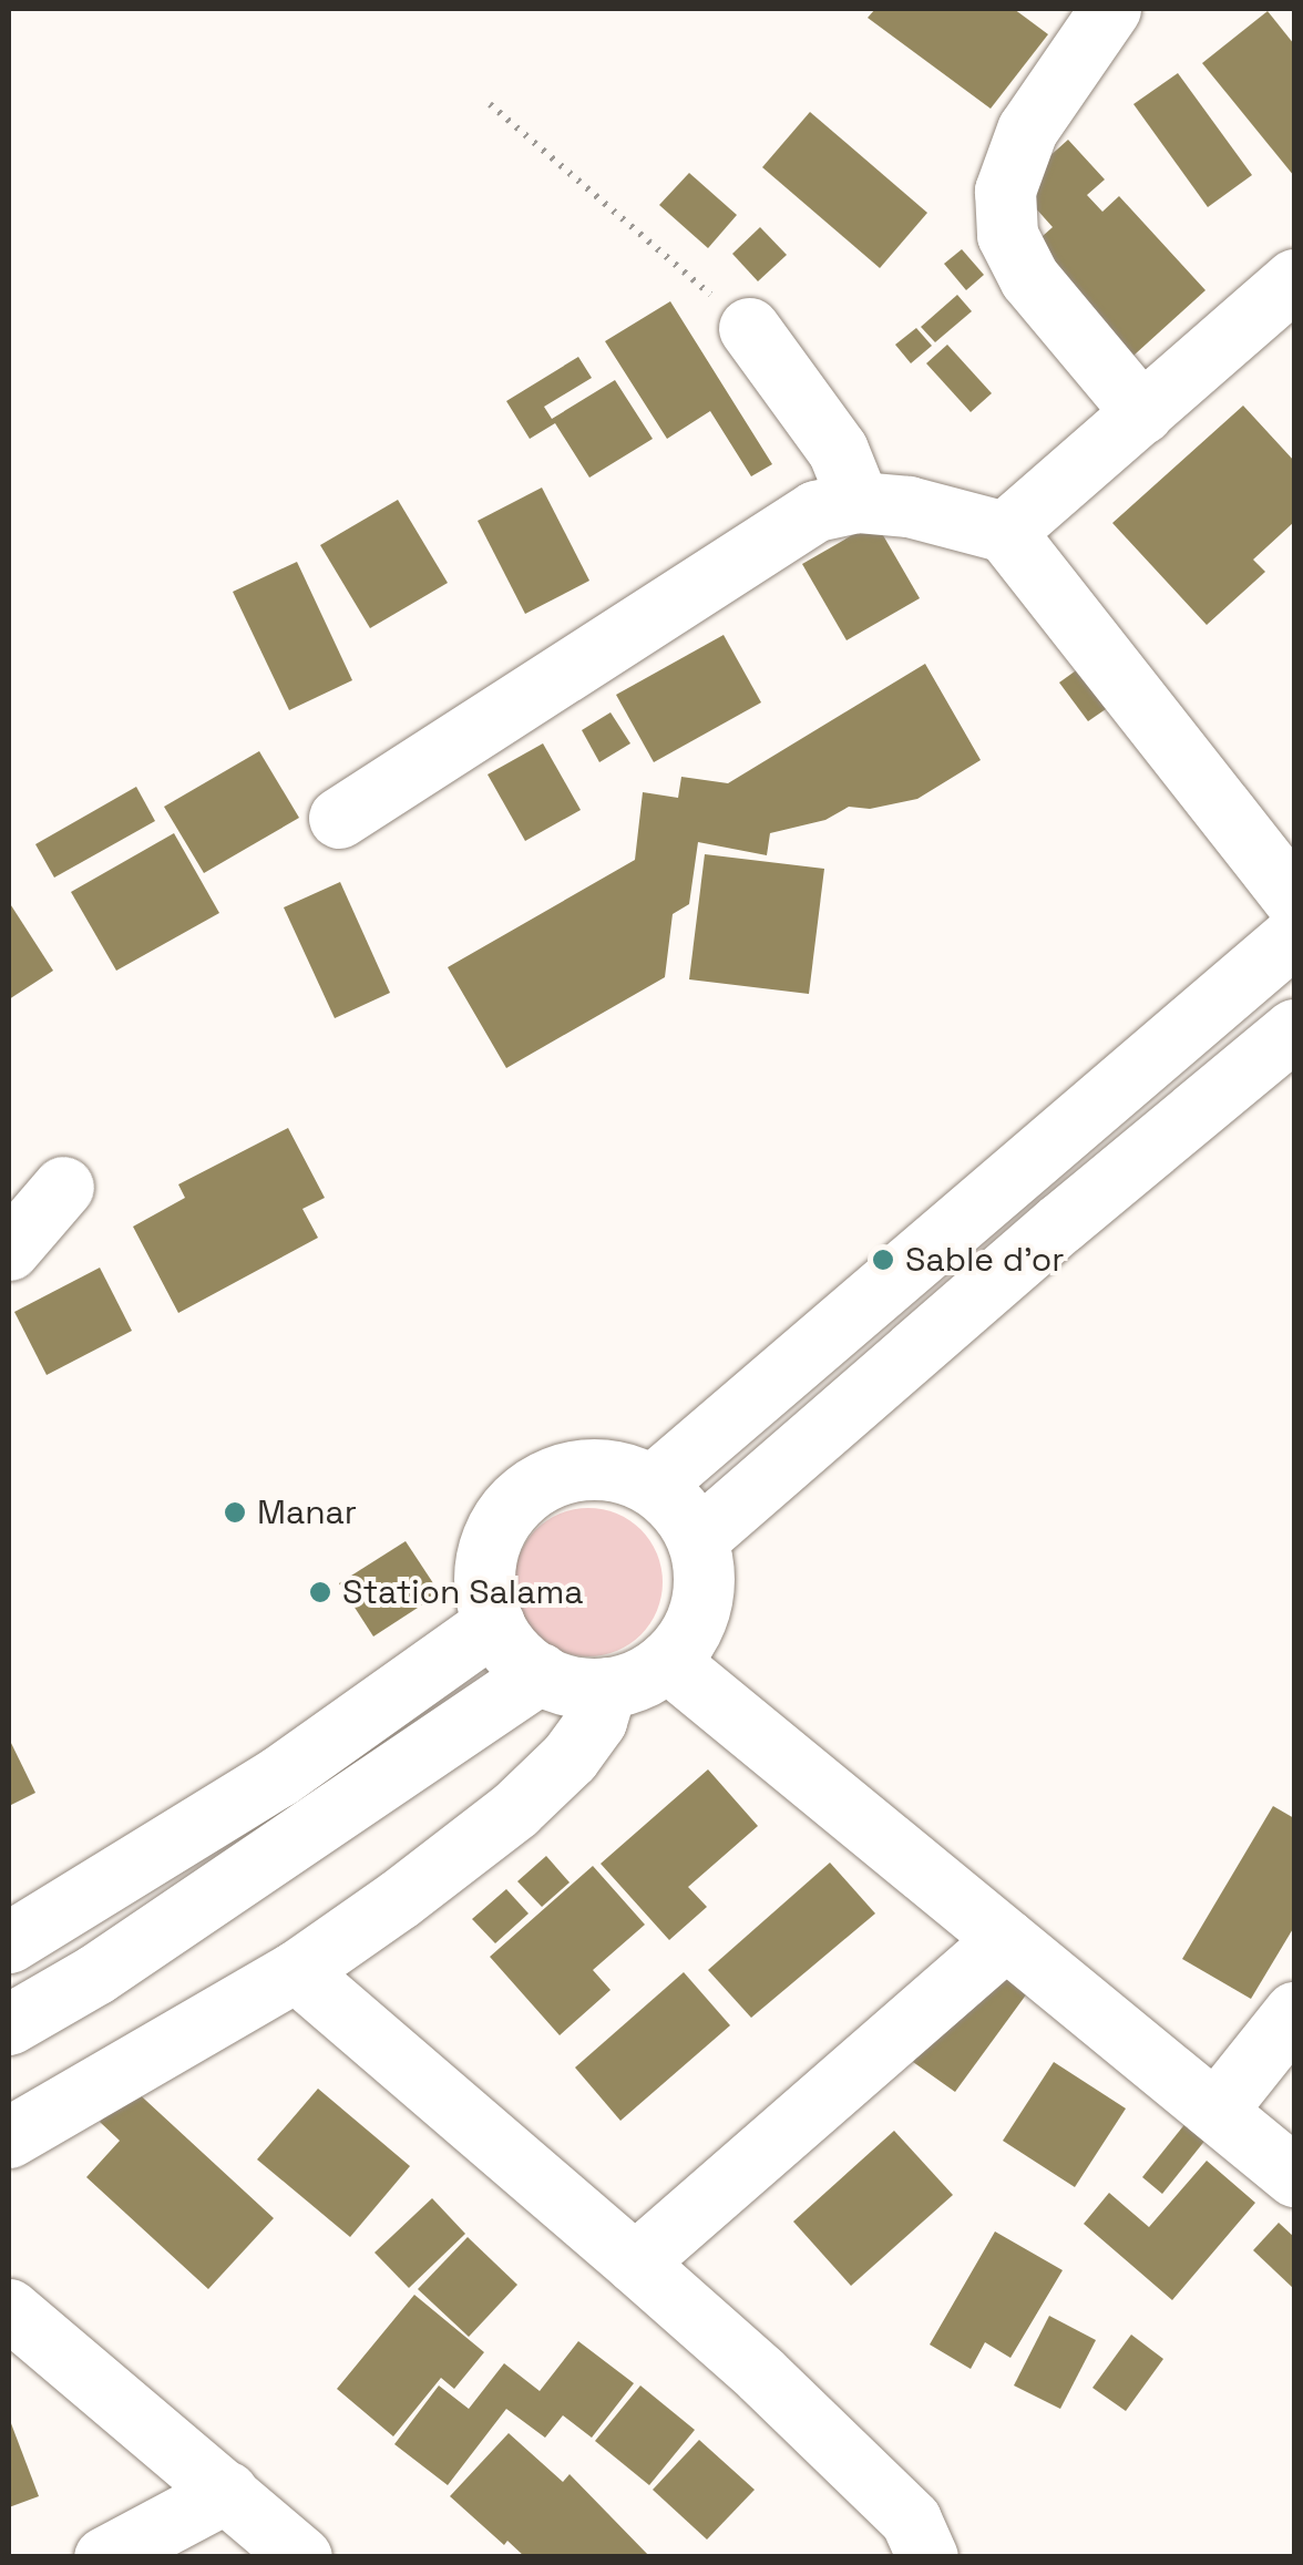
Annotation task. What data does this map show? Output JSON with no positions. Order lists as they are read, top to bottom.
{
  "places": ["Sable d'or", "Manar", "Station Salama"]
}
